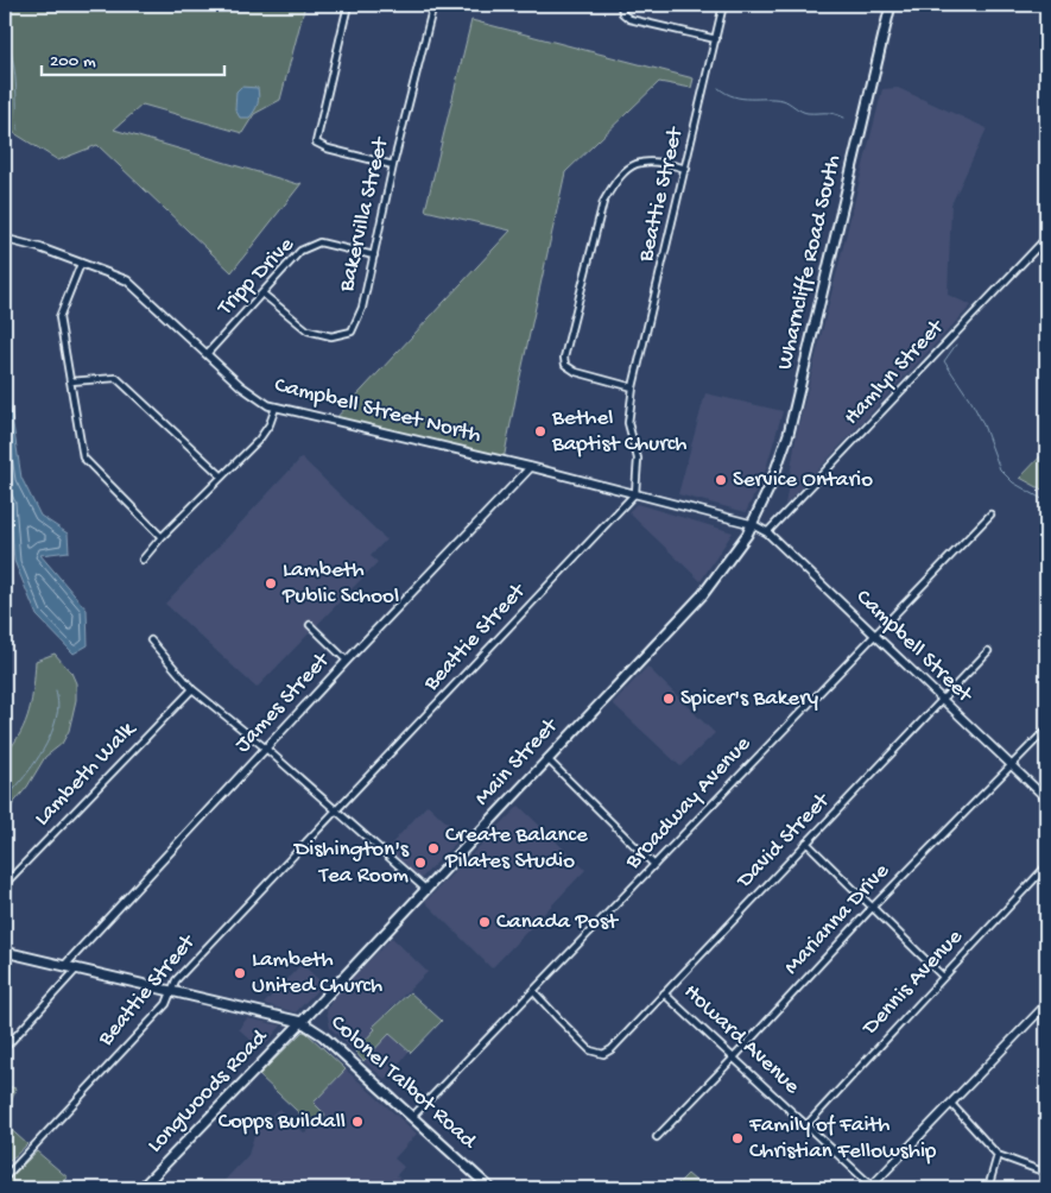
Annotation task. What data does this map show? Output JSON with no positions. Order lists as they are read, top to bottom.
{
  "streets": {
    "main road": [
      "Wharncliffe Road South",
      "Main Street",
      "Colonel Talbot Road",
      "Longwoods Road"
    ],
    "street": [
      "Beattie Street",
      "Bakervilla Street",
      "Tripp Drive",
      "Hamlyn Street",
      "Campbell Street North",
      "Campbell Street",
      "James Street",
      "Lambeth Walk",
      "Broadway Avenue",
      "David Street",
      "Marianna Drive",
      "Dennis Avenue",
      "Howard Avenue"
    ]
  },
  "crossings": [
    ["Beattie Street", "Campbell Street North"],
    ["Beattie Street", "Colonel Talbot Road"],
    ["Bakervilla Street", "Tripp Drive"],
    ["Wharncliffe Road South", "Campbell Street North"],
    ["Wharncliffe Road South", "Campbell Street"],
    ["Wharncliffe Road South", "Main Street"],
    ["Tripp Drive", "Campbell Street North"],
    ["Hamlyn Street", "Campbell Street"],
    ["Campbell Street North", "Campbell Street"],
    ["Campbell Street North", "James Street"],
    ["Campbell Street North", "Main Street"],
    ["Campbell Street", "Main Street"],
    ["Campbell Street", "Broadway Avenue"],
    ["Campbell Street", "David Street"],
    ["Campbell Street", "Marianna Drive"],
    ["James Street", "Colonel Talbot Road"],
    ["Main Street", "Colonel Talbot Road"],
    ["Main Street", "Longwoods Road"],
    ["Broadway Avenue", "David Street"],
    ["Broadway Avenue", "Colonel Talbot Road"],
    ["David Street", "Howard Avenue"],
    ["Marianna Drive", "Howard Avenue"],
    ["Dennis Avenue", "Howard Avenue"],
    ["Colonel Talbot Road", "Longwoods Road"]
  ],
  "places": [
    "Bethel Baptist Church",
    "Service Ontario",
    "Lambeth Public School",
    "Spicer's Bakery",
    "Create Balance Pilates Studio",
    "Dishington's Tea Room",
    "Canada Post",
    "Lambeth United Church",
    "Copps Buildall",
    "Family of Faith Christian Fellowship"
  ],
  "scale_bar": "200 m"
}
